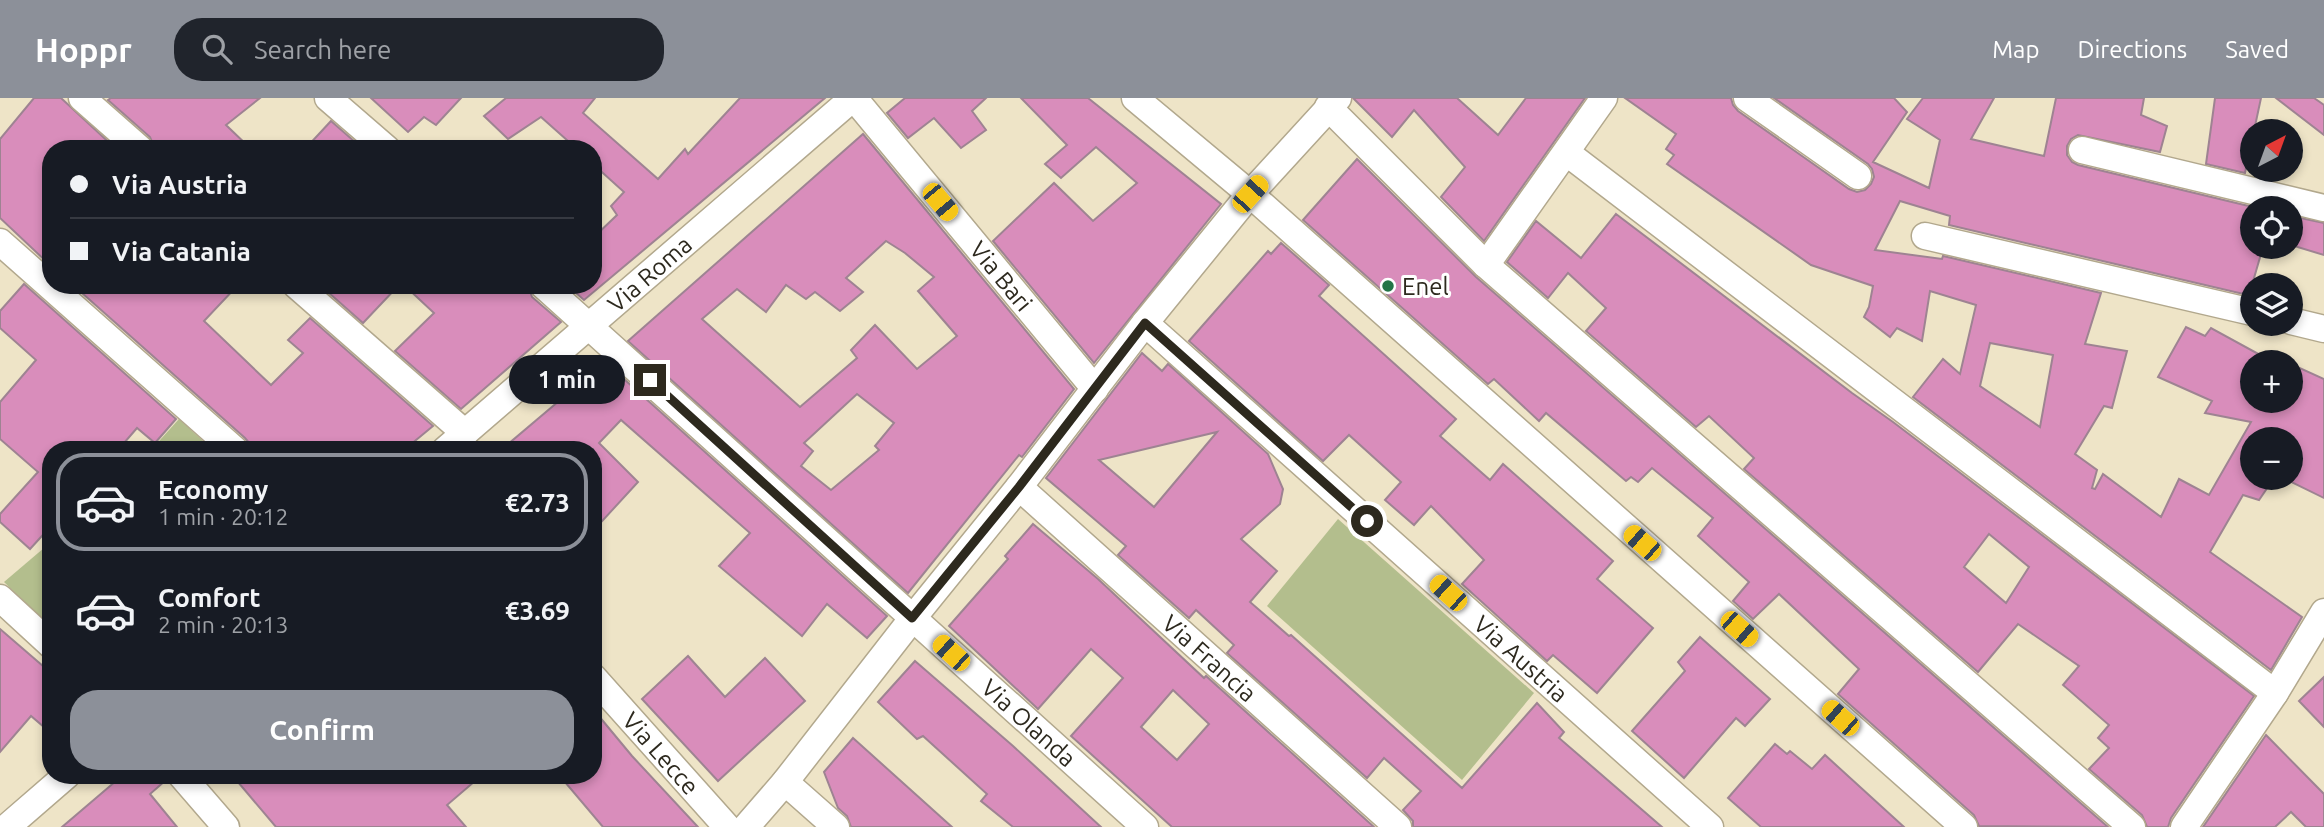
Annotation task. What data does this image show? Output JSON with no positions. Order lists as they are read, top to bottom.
{
  "streets": {
    "street": [
      "Via Roma",
      "Via Bari",
      "Via Francia",
      "Via Austria",
      "Via Olanda",
      "Via Lecce"
    ]
  },
  "crossings": [
    ["Via Roma", "Via Bari"],
    ["Via Roma", "Via Olanda"]
  ],
  "places": ["Enel"],
  "north": "top right",
  "page": {
    "header": "Hoppr",
    "search": "Search here",
    "nav": ["Map", "Directions", "Saved"],
    "map_buttons": ["+", "−"],
    "banner": ["Via Austria", "Via Catania"],
    "bubble": "1 min",
    "list": [
      {
        "name": "Economy",
        "note": "1 min · 20:12",
        "value": "€2.73"
      },
      {
        "name": "Comfort",
        "note": "2 min · 20:13",
        "value": "€3.69"
      }
    ],
    "buttons": "Confirm"
  }
}
